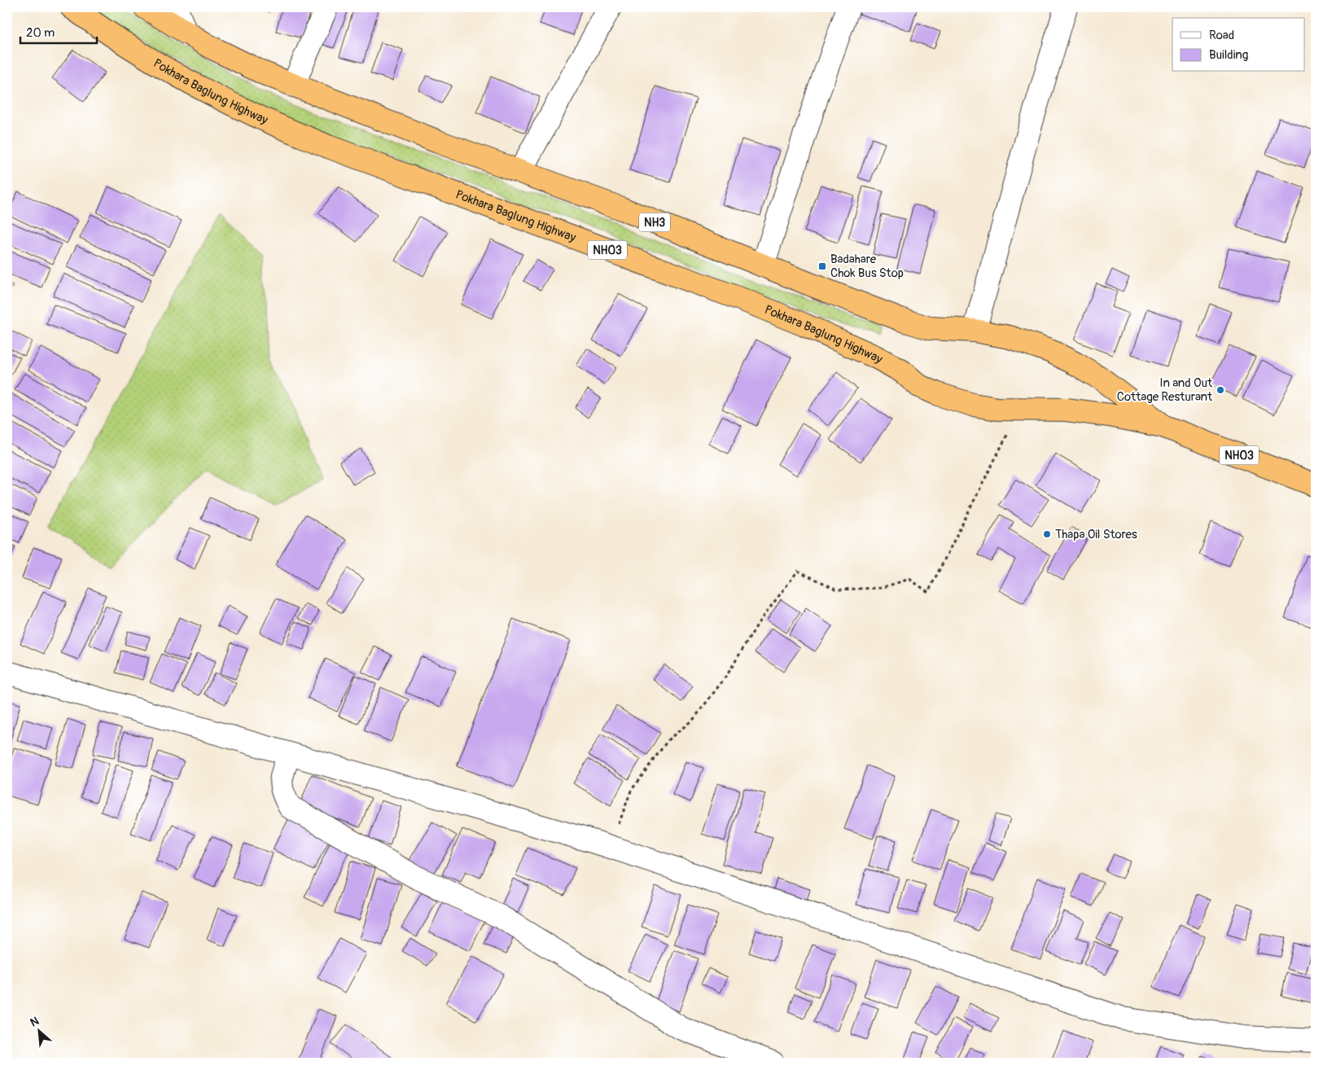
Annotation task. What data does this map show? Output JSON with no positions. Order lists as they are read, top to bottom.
{
  "streets": {
    "highway": ["Pokhara Baglung Highway", "NH3", "NH03"]
  },
  "places": {
    "transit": ["Badahare Chok Bus Stop"],
    "other": ["In and Out Cottage Resturant", "Thapa Oil Stores"]
  },
  "legend": ["Road", "Building"],
  "scale_bar": "20 m",
  "north": "top left"
}
